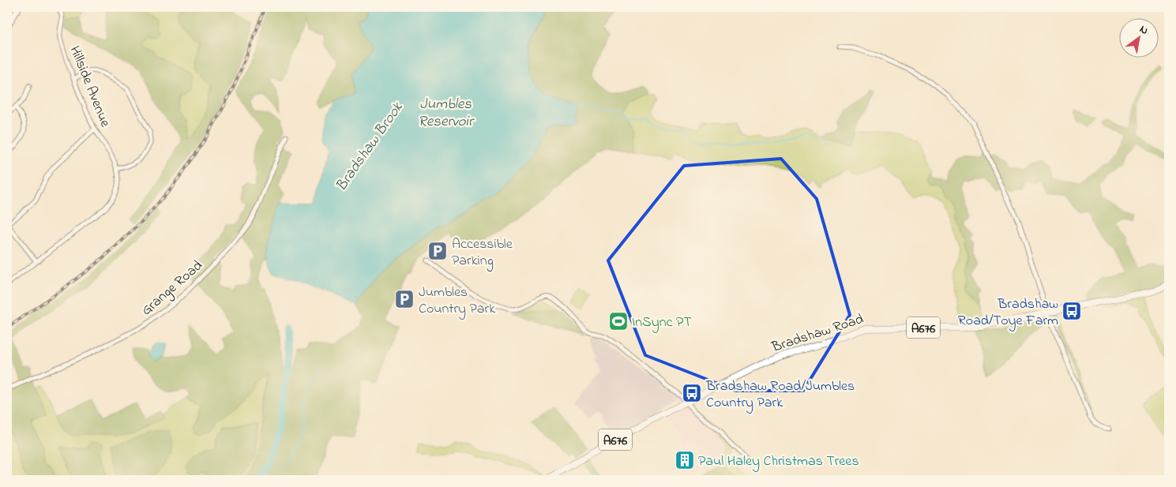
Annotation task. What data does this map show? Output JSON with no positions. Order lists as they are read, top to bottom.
{
  "streets": {
    "main road": ["A676", "Bradshaw Road"],
    "street": ["Hillside Avenue", "Grange Road"]
  },
  "water": ["Jumbles Reservoir", "Bradshaw Brook"],
  "places": {
    "parking": ["Accessible Parking", "Jumbles Country Park"],
    "bus stop": ["Bradshaw Road/Toye Farm", "Bradshaw Road/Jumbles Country Park"],
    "sports": ["InSync PT"],
    "building": ["Paul Haley Christmas Trees"]
  },
  "north": "top right"
}
